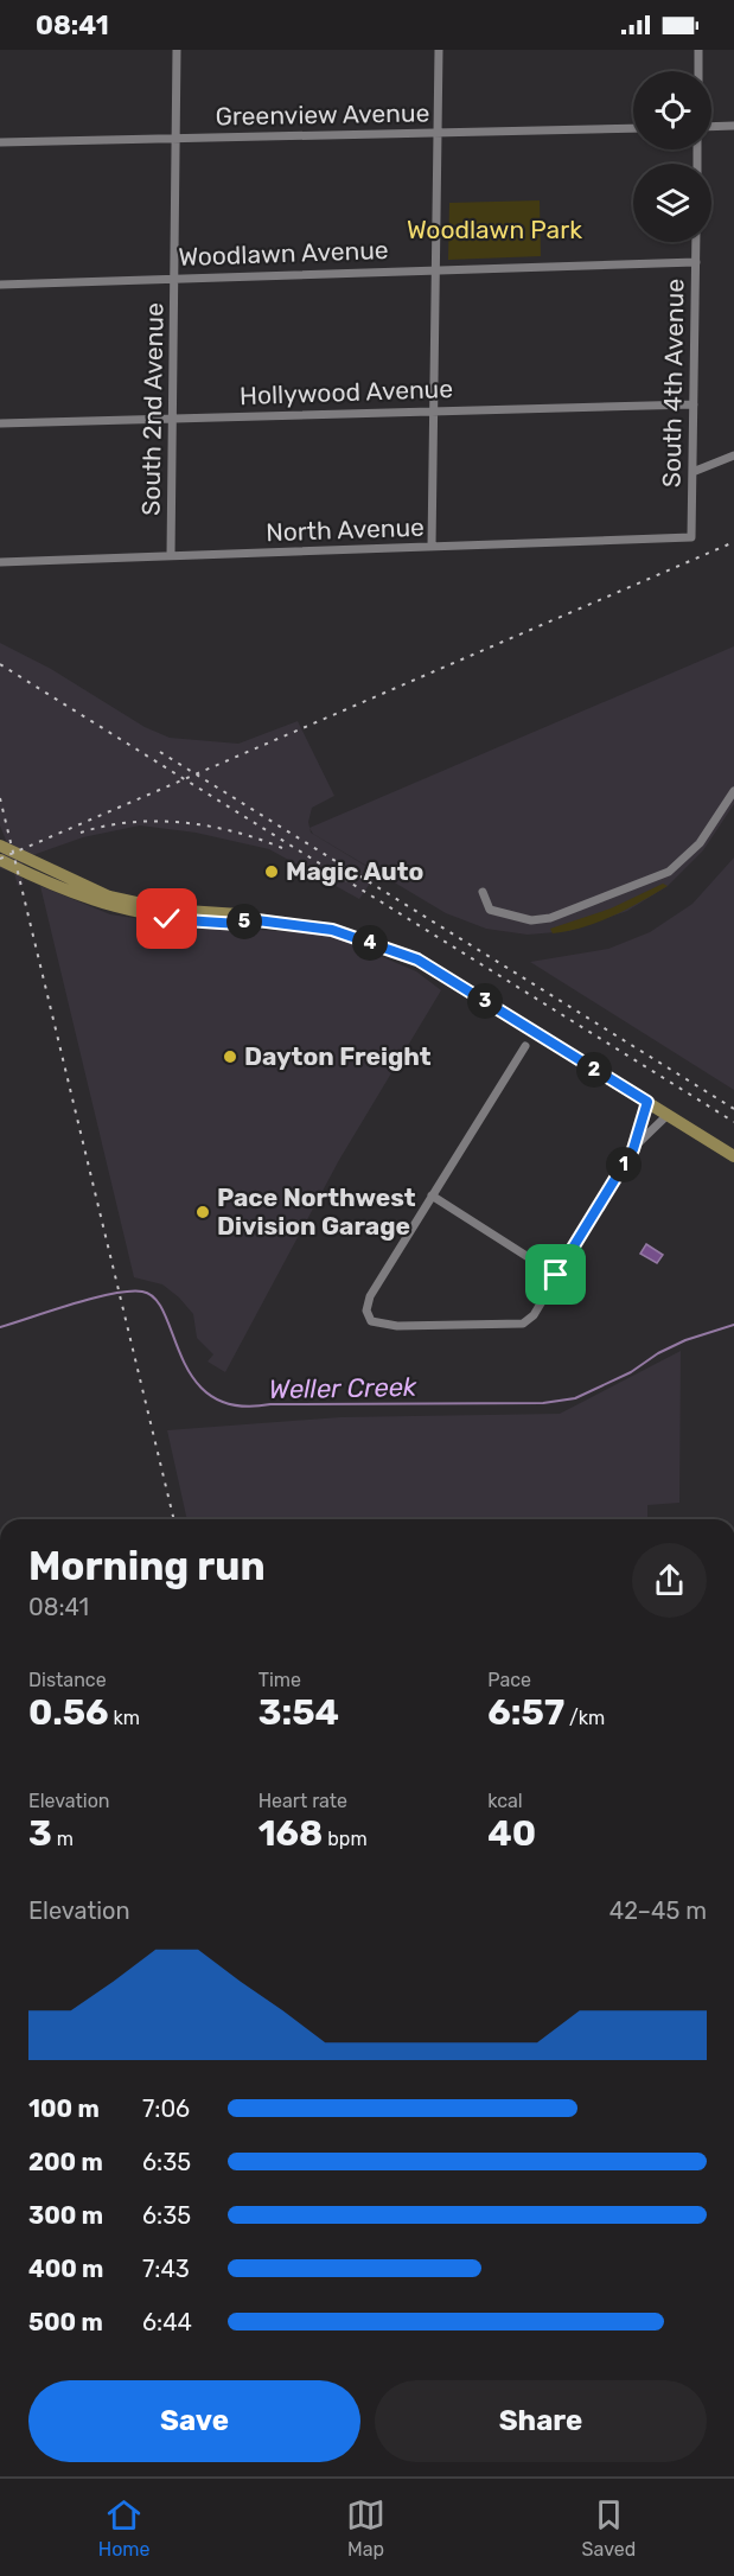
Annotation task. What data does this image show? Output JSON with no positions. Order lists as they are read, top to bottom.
{
  "streets": {
    "street": [
      "Greenview Avenue",
      "Woodlawn Avenue",
      "South 4th Avenue",
      "Hollywood Avenue",
      "South 2nd Avenue",
      "North Avenue"
    ]
  },
  "crossings": [
    ["Greenview Avenue", "South 2nd Avenue"],
    ["Woodlawn Avenue", "South 4th Avenue"],
    ["Woodlawn Avenue", "South 2nd Avenue"],
    ["South 4th Avenue", "Hollywood Avenue"],
    ["South 4th Avenue", "North Avenue"],
    ["Hollywood Avenue", "South 2nd Avenue"],
    ["South 2nd Avenue", "North Avenue"]
  ],
  "water": ["Weller Creek"],
  "parks": ["Woodlawn Park"],
  "places": ["Magic Auto", "Dayton Freight", "Pace Northwest Division Garage"],
  "page": {
    "status": "08:41",
    "pins": [
      "5",
      "4",
      "3",
      "2",
      "1"
    ],
    "heading": ["Morning run", "08:41"],
    "stats": [
      ["Distance", "0.56 km"],
      ["Time", "3:54"],
      ["Pace", "6:57 /km"],
      ["Elevation", "3 m"],
      ["Heart rate", "168 bpm"],
      ["kcal", "40"]
    ],
    "chart": ["Elevation", "42–45 m"],
    "list": [
      {
        "name": "100 m",
        "note": "7:06"
      },
      {
        "name": "200 m",
        "note": "6:35"
      },
      {
        "name": "300 m",
        "note": "6:35"
      },
      {
        "name": "400 m",
        "note": "7:43"
      },
      {
        "name": "500 m",
        "note": "6:44"
      }
    ],
    "buttons": ["Save", "Share"],
    "tabs": ["Home", "Map", "Saved"]
  }
}
